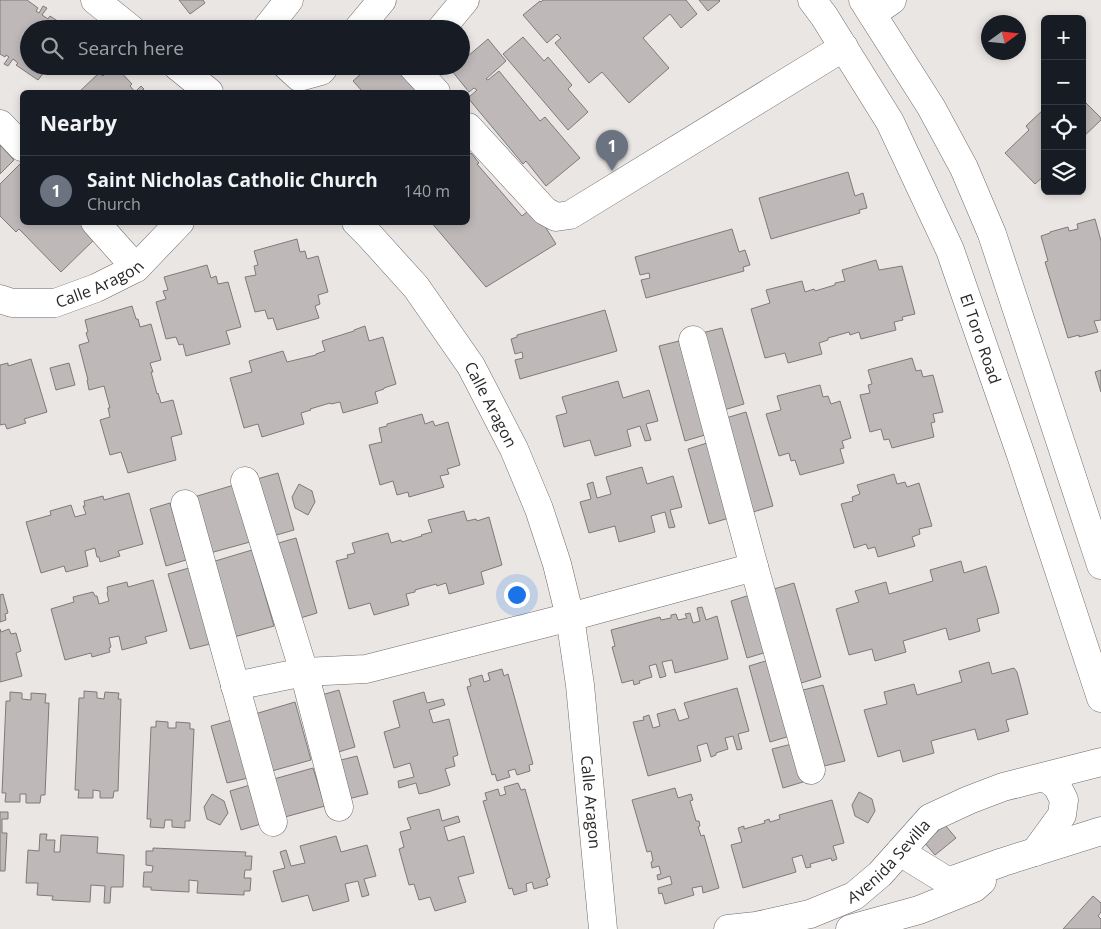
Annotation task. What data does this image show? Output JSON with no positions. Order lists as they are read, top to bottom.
{
  "streets": {
    "street": ["Calle Aragon", "El Toro Road", "Avenida Sevilla"]
  },
  "north": "right",
  "page": {
    "map_buttons": ["+", "−"],
    "search": "Search here",
    "heading": "Nearby",
    "pins": "1",
    "list": [
      {
        "mark": "1",
        "name": "Saint Nicholas Catholic Church",
        "note": "Church",
        "value": "140 m"
      }
    ]
  }
}
